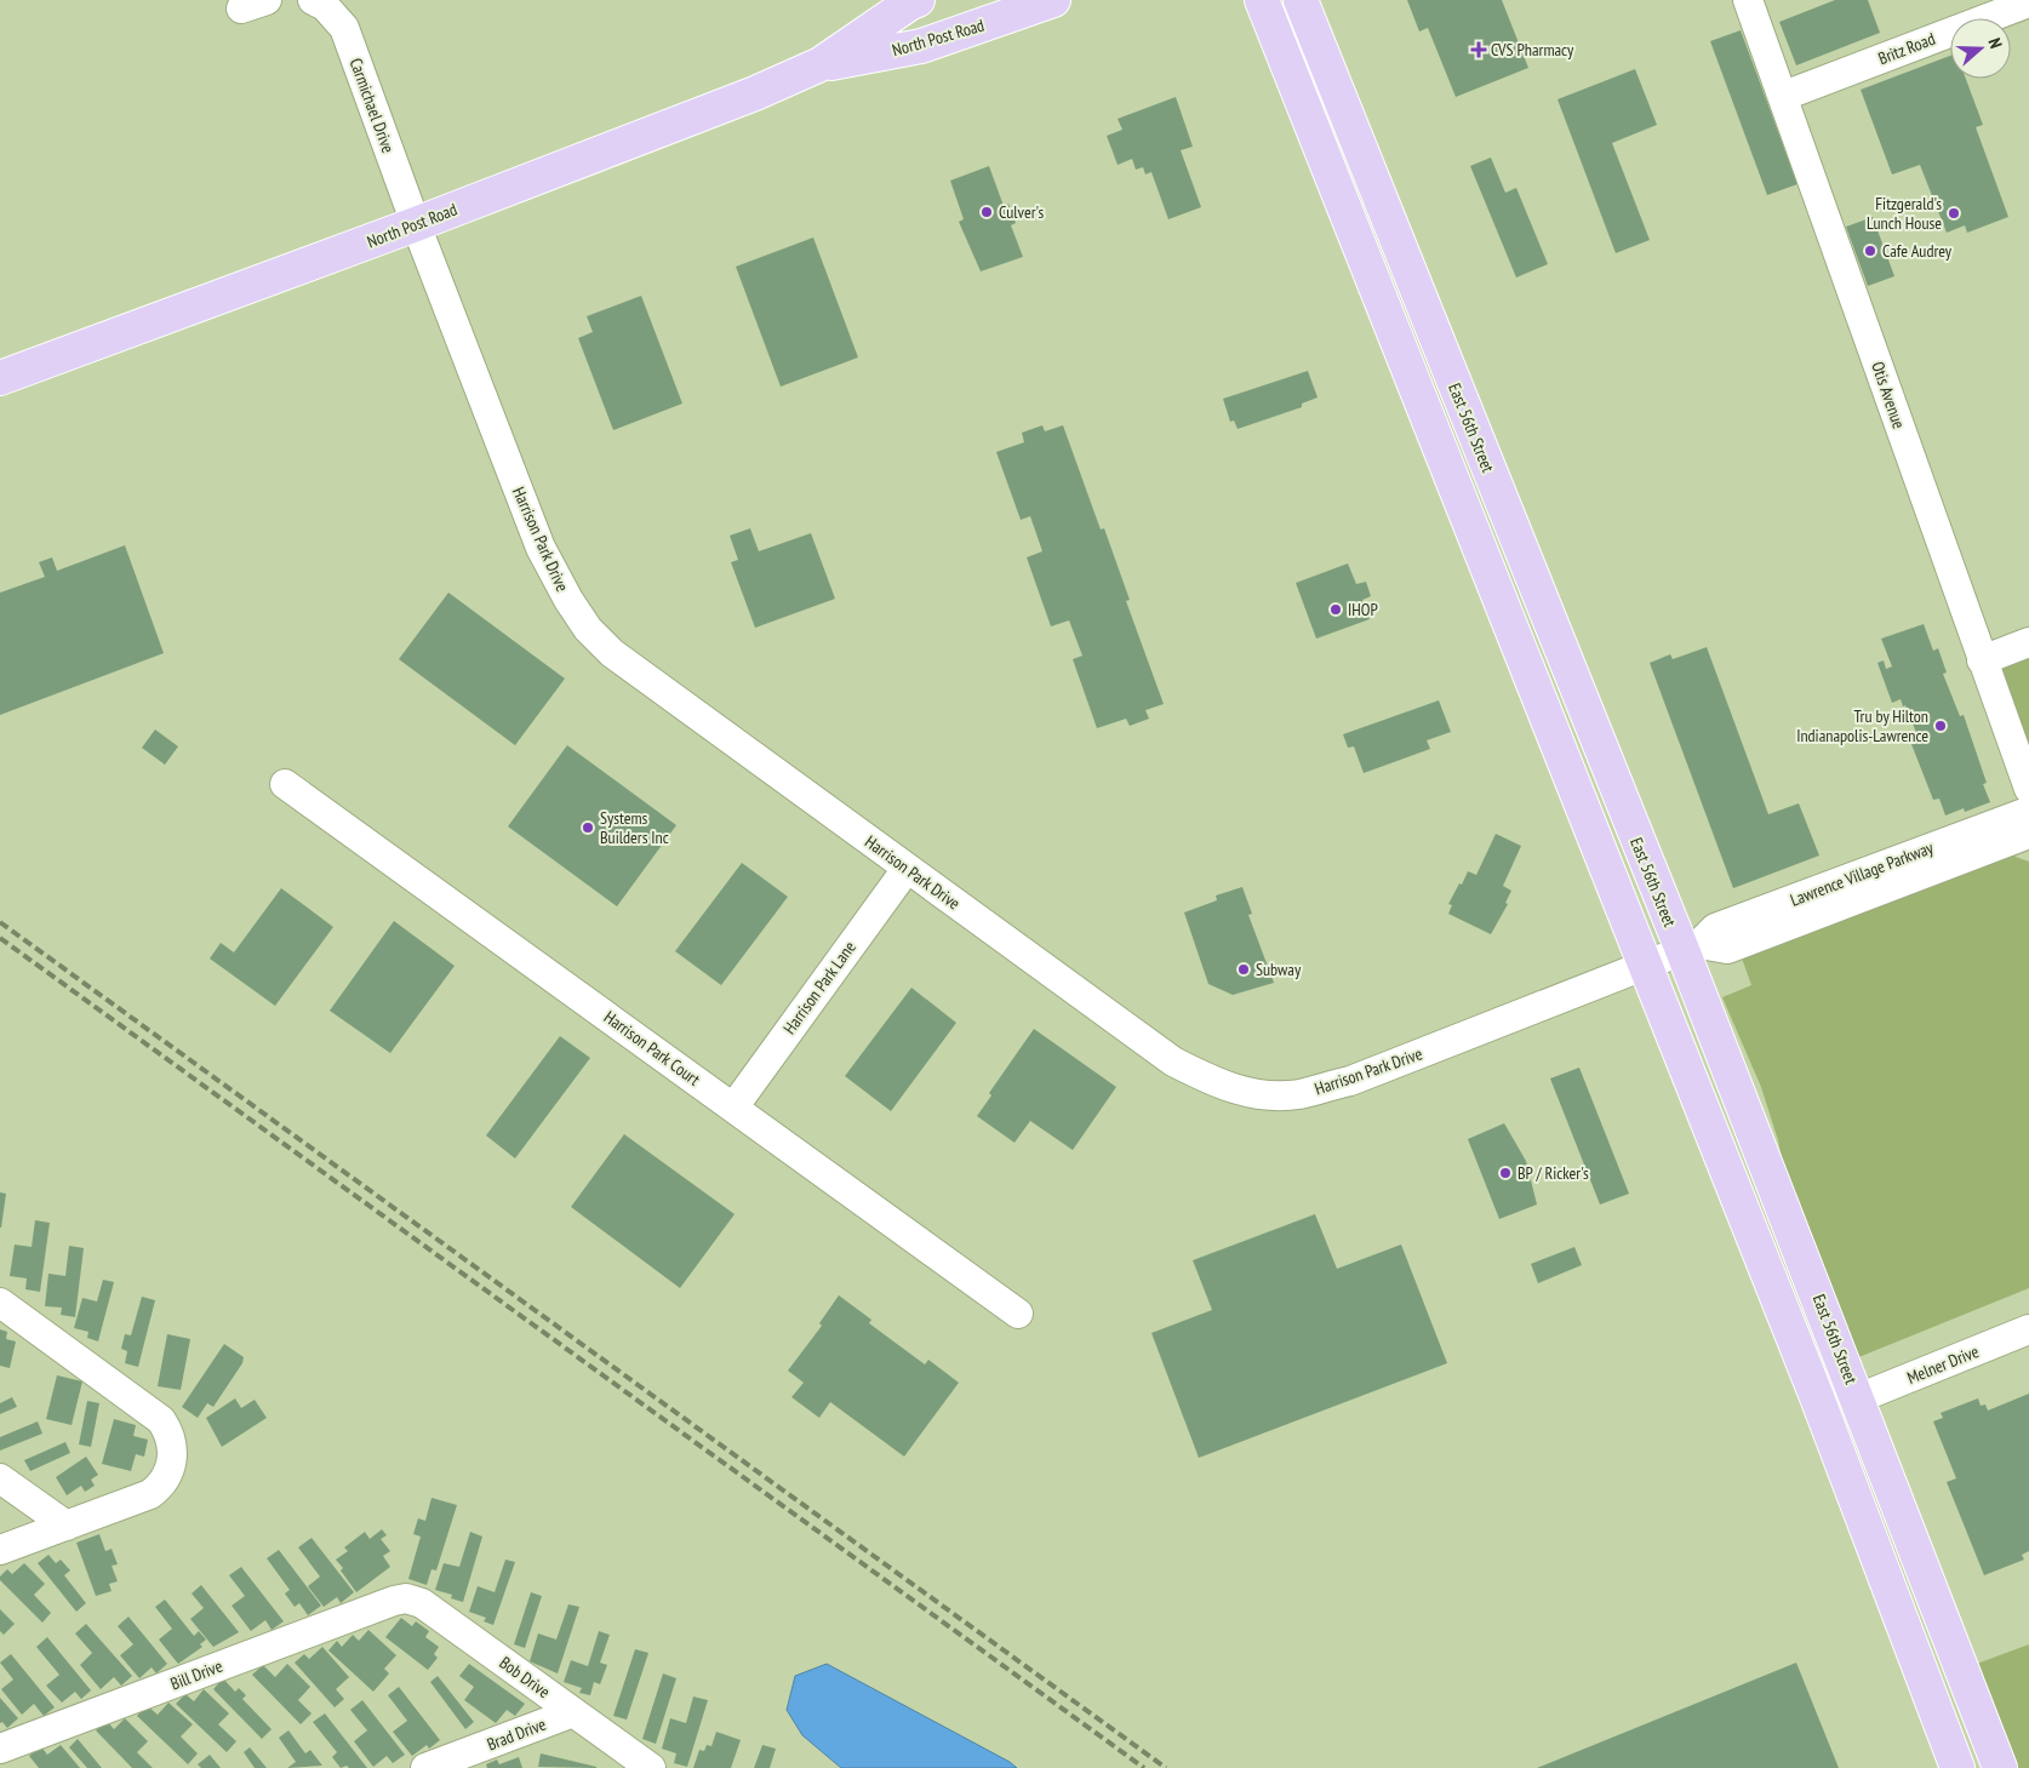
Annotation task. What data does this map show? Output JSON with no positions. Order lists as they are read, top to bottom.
{
  "streets": {
    "main road": ["North Post Road", "East 56th Street"],
    "street": [
      "Britz Road",
      "Carmichael Drive",
      "Otis Avenue",
      "Harrison Park Drive",
      "Lawrence Village Parkway",
      "Harrison Park Lane",
      "Harrison Park Court",
      "Melner Drive",
      "Bill Drive",
      "Bob Drive",
      "Brad Drive"
    ]
  },
  "crossings": [
    ["North Post Road", "Carmichael Drive"],
    ["North Post Road", "Harrison Park Drive"],
    ["Britz Road", "Otis Avenue"],
    ["Carmichael Drive", "Harrison Park Drive"],
    ["East 56th Street", "Harrison Park Drive"],
    ["East 56th Street", "Lawrence Village Parkway"],
    ["East 56th Street", "Melner Drive"],
    ["Harrison Park Drive", "Lawrence Village Parkway"],
    ["Harrison Park Drive", "Harrison Park Lane"],
    ["Harrison Park Lane", "Harrison Park Court"],
    ["Bill Drive", "Bob Drive"],
    ["Bob Drive", "Brad Drive"]
  ],
  "places": {
    "health": ["CVS Pharmacy"],
    "other": [
      "Culver's",
      "Fitzgerald's Lunch House",
      "Cafe Audrey",
      "IHOP",
      "Tru by Hilton Indianapolis-Lawrence",
      "Systems Builders Inc",
      "Subway",
      "BP / Ricker's"
    ]
  },
  "north": "right"
}
